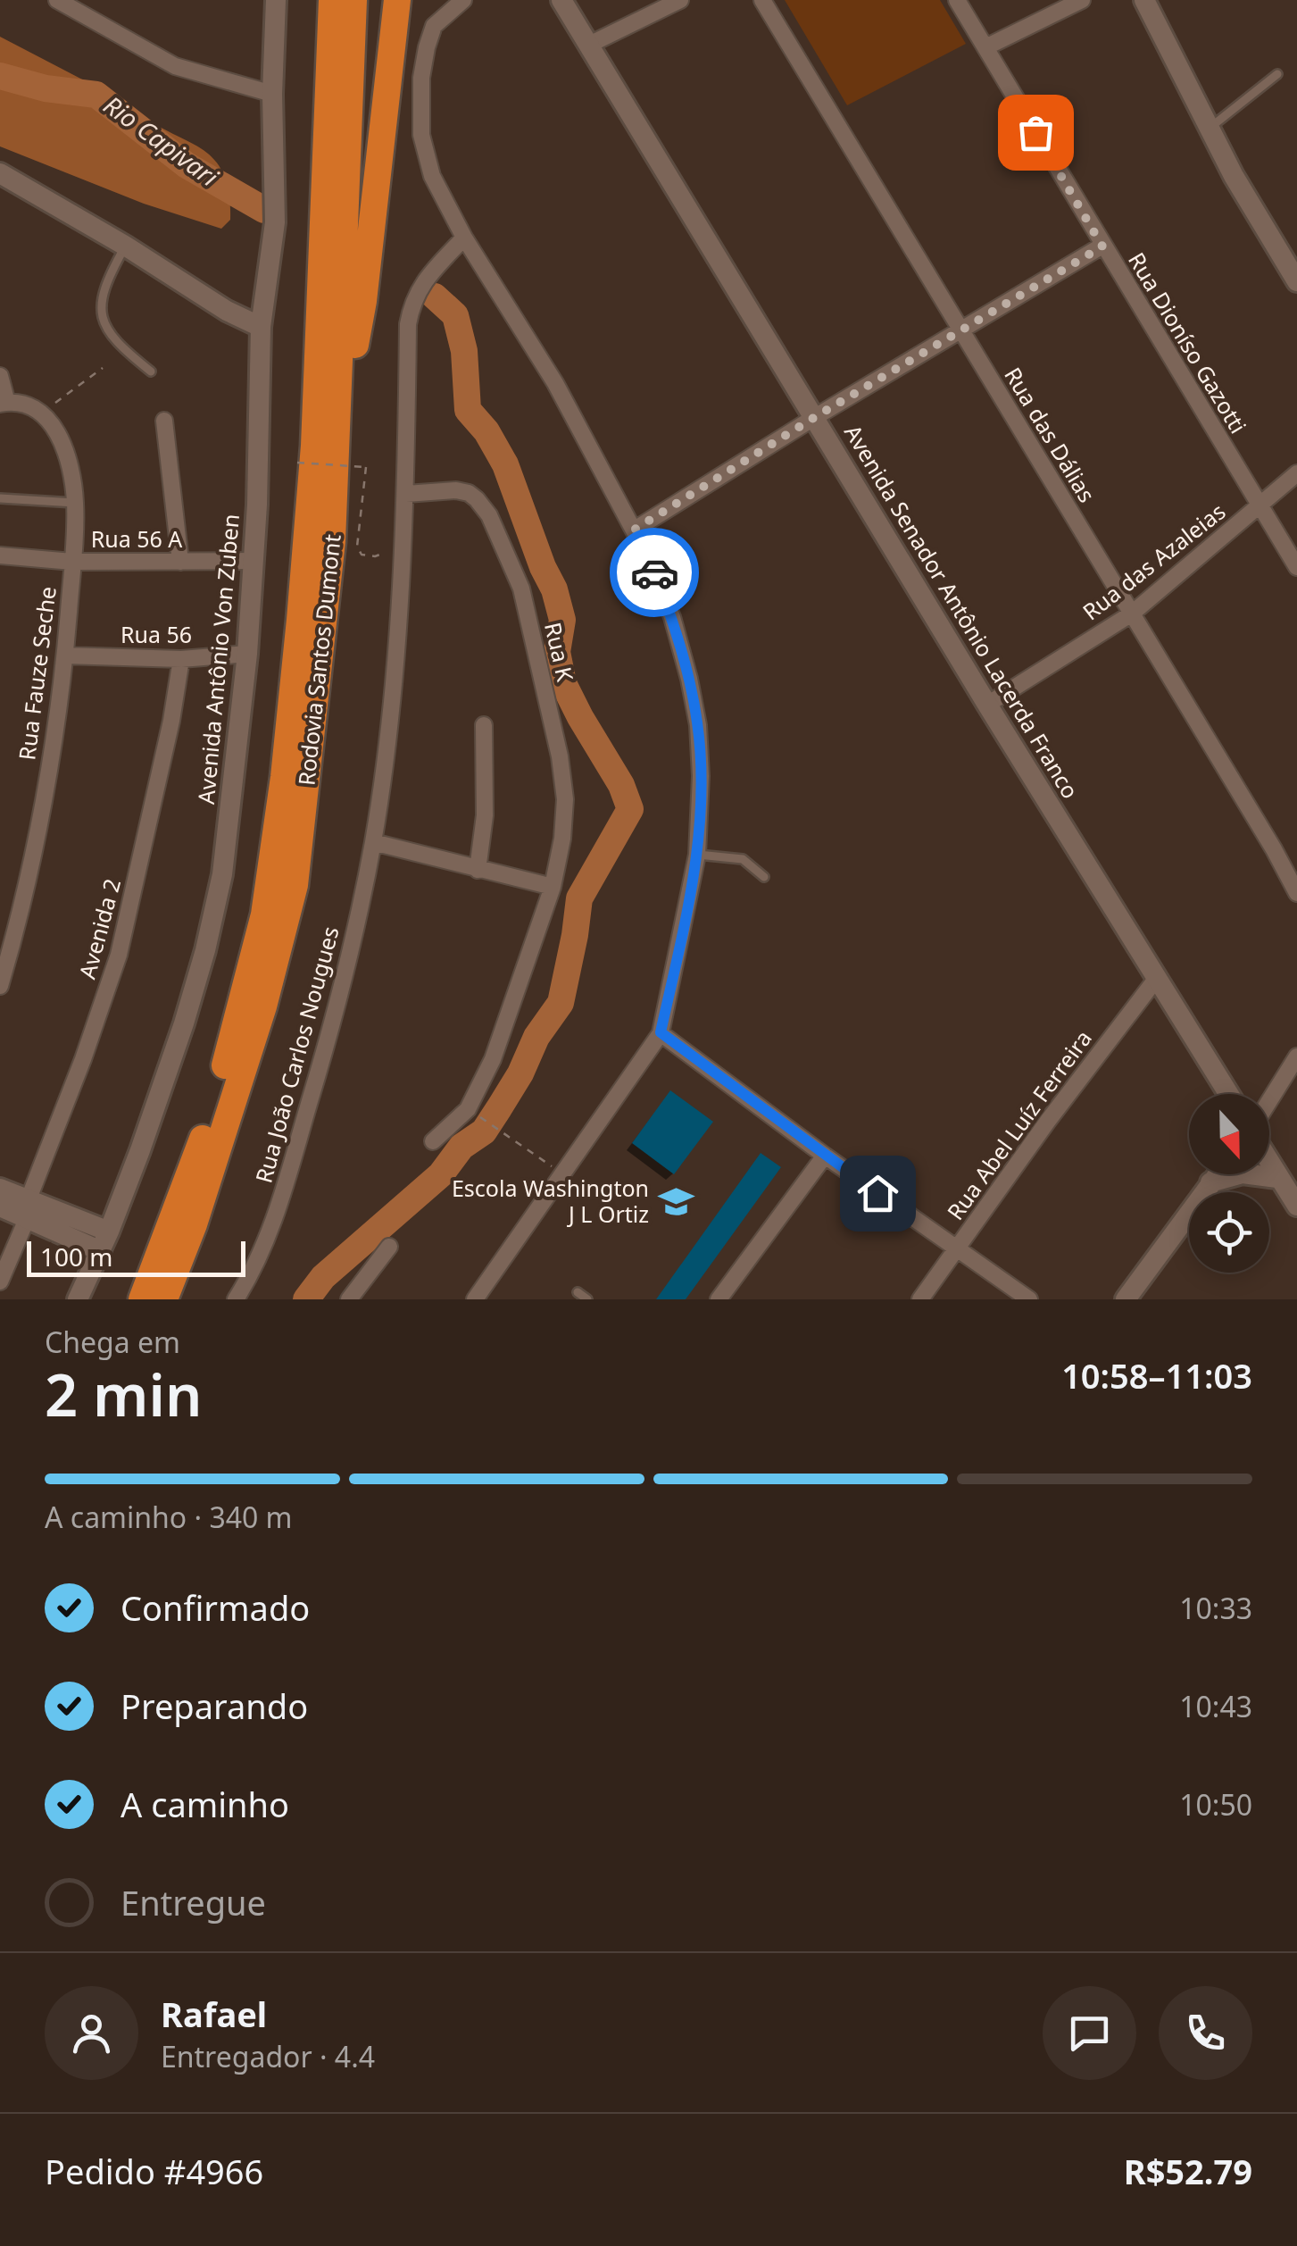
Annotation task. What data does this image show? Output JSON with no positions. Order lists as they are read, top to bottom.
{
  "streets": {
    "highway": ["Rodovia Santos Dumont"],
    "street": [
      "Rua Dioníso Gazotti",
      "Rua das Dálias",
      "Rua 56 A",
      "Rua das Azaleias",
      "Avenida Senador Antônio Lacerda Franco",
      "Rua 56",
      "Rua K",
      "Avenida Antônio Von Zuben",
      "Rua Fauze Seche",
      "Avenida 2",
      "Rua João Carlos Nougues",
      "Rua Abel Luíz Ferreira"
    ]
  },
  "crossings": [
    ["Rua Dioníso Gazotti", "Rua das Azaleias"],
    ["Rua das Dálias", "Rua das Azaleias"],
    ["Rua 56 A", "Avenida Antônio Von Zuben"],
    ["Rua 56 A", "Rua Fauze Seche"],
    ["Rua das Azaleias", "Avenida Senador Antônio Lacerda Franco"],
    ["Avenida Senador Antônio Lacerda Franco", "Rua Abel Luíz Ferreira"],
    ["Rua 56", "Avenida Antônio Von Zuben"],
    ["Rua 56", "Rua Fauze Seche"],
    ["Rua 56", "Avenida 2"],
    ["Rua K", "Rua João Carlos Nougues"]
  ],
  "water": ["Rio Capivari"],
  "places": {
    "school or university": ["Escola Washington J L Ortiz"]
  },
  "scale_bar": "100 m",
  "north": "bottom",
  "page": {
    "scale": "100 m",
    "heading": ["2 min", "Chega em", "10:58–11:03"],
    "panel": [
      "Rafael",
      "Entregador · 4.4",
      "Pedido #4966",
      "R$52.79"
    ],
    "bar": "A caminho · 340 m",
    "list": [
      ["Confirmado", "10:33"],
      ["Preparando", "10:43"],
      ["A caminho", "10:50"],
      "Entregue"
    ]
  }
}
